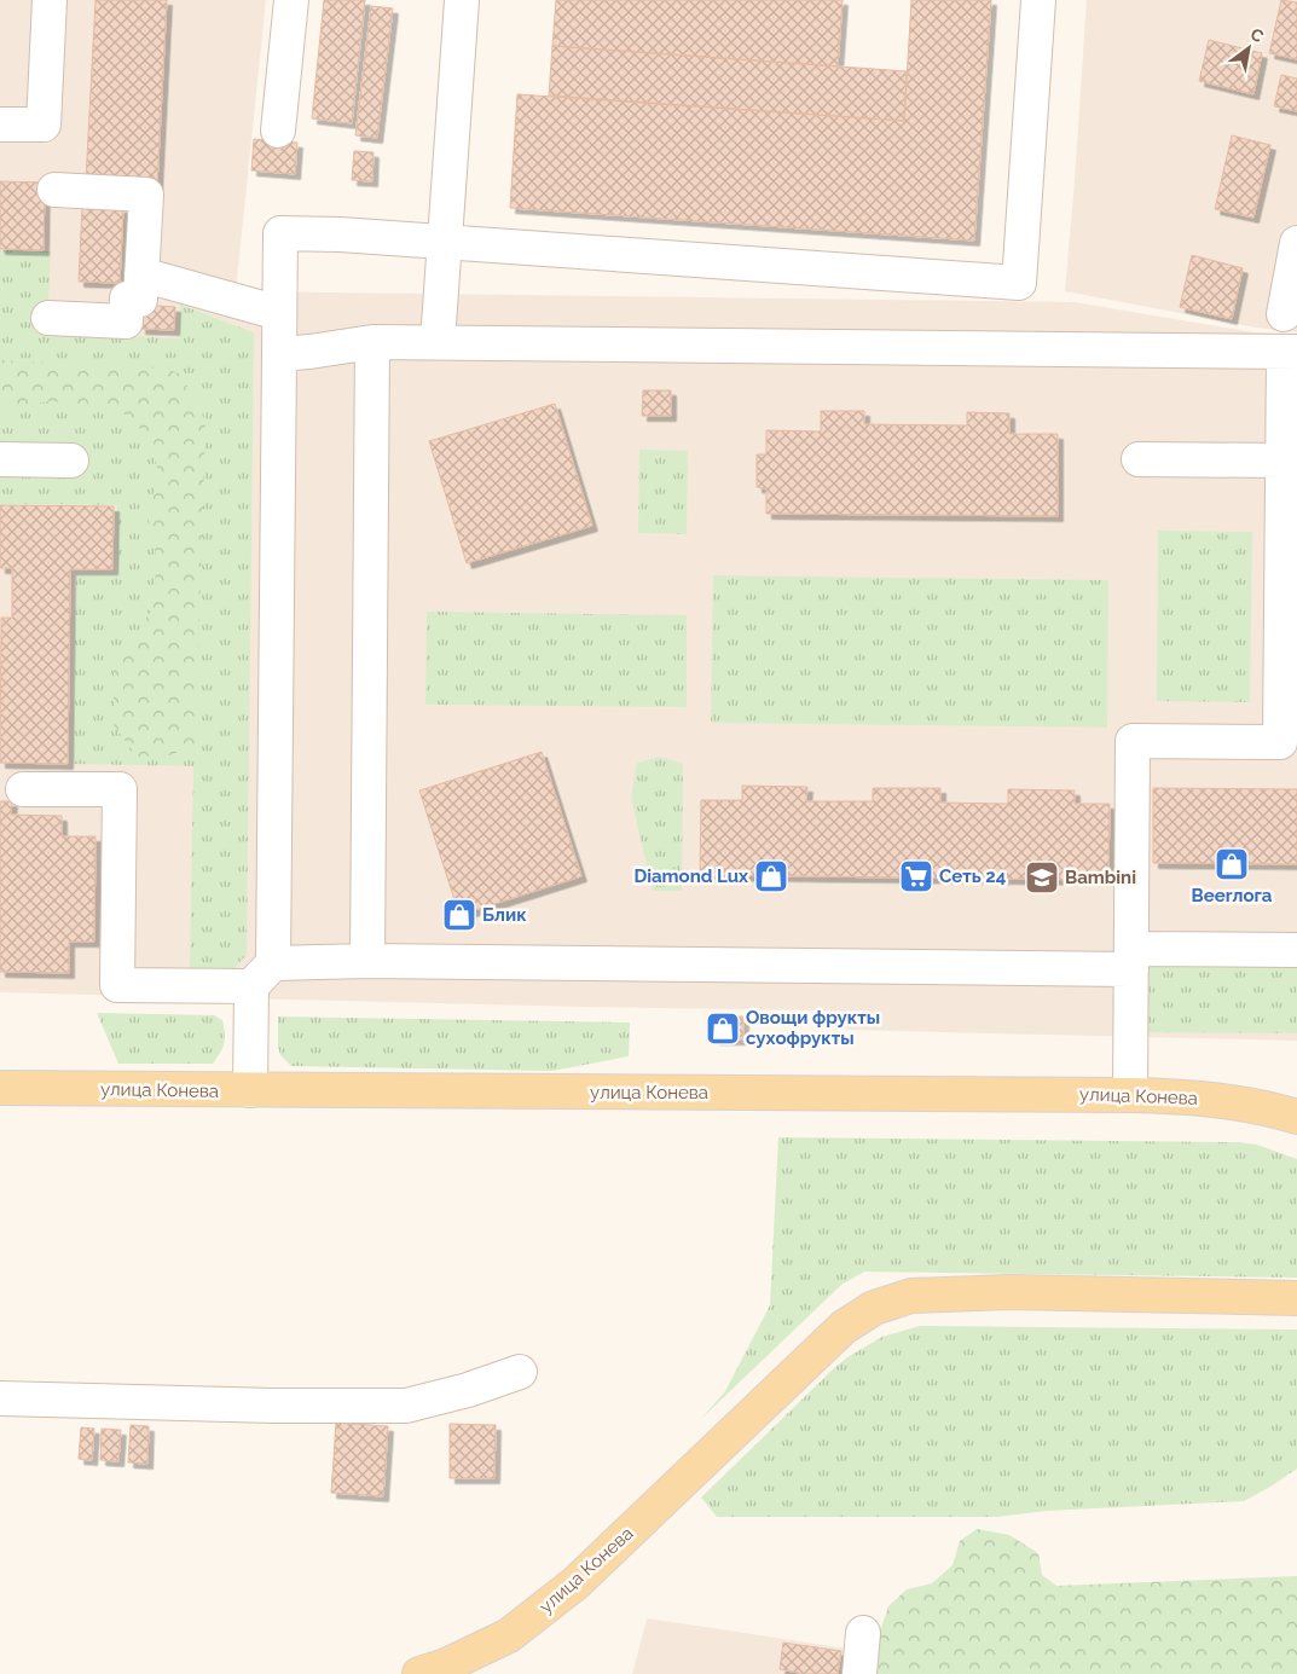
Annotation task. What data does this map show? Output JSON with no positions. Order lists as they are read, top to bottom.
{
  "streets": {
    "main road": ["улица Конева"]
  },
  "places": {
    "shop": [
      "Beerлога",
      "Diamond Lux",
      "Блик",
      "Овощи фрукты сухофрукты"
    ],
    "supermarket": ["Сеть 24"],
    "school or university": ["Bambini"]
  },
  "north": "top right"
}
